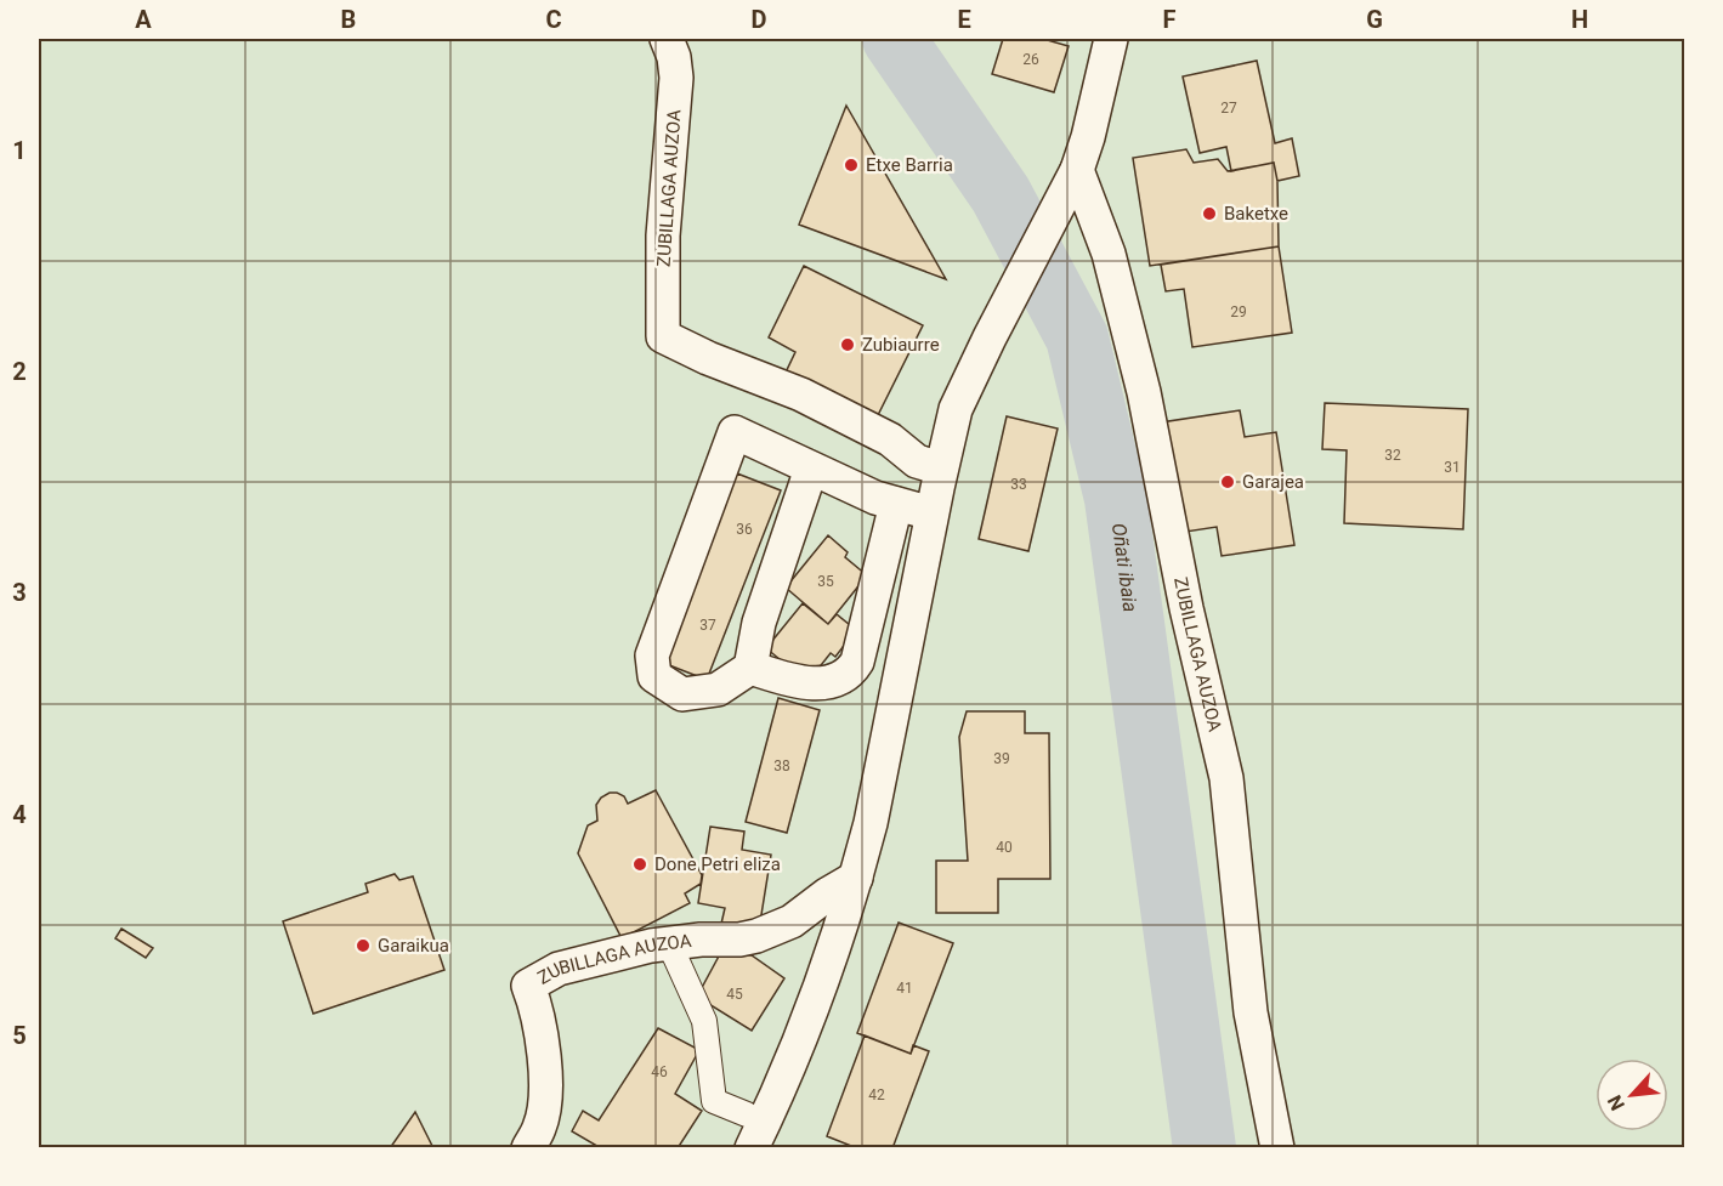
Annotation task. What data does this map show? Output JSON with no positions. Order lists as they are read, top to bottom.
{
  "streets": {
    "street": ["ZUBILLAGA AUZOA"]
  },
  "water": ["Oñati ibaia"],
  "places": [
    "Etxe Barria",
    "Baketxe",
    "Zubiaurre",
    "Garajea",
    "Done Petri eliza",
    "Garaikua"
  ],
  "house_numbers": [
    "26",
    "27",
    "29",
    "32",
    "31",
    "33",
    "36",
    "35",
    "37",
    "39",
    "38",
    "40",
    "41",
    "45",
    "46",
    "42"
  ],
  "north": "bottom left",
  "grid": {
    "columns": [
      "A",
      "B",
      "C",
      "D",
      "E",
      "F",
      "G",
      "H"
    ],
    "rows": [
      "1",
      "2",
      "3",
      "4",
      "5"
    ]
  }
}
